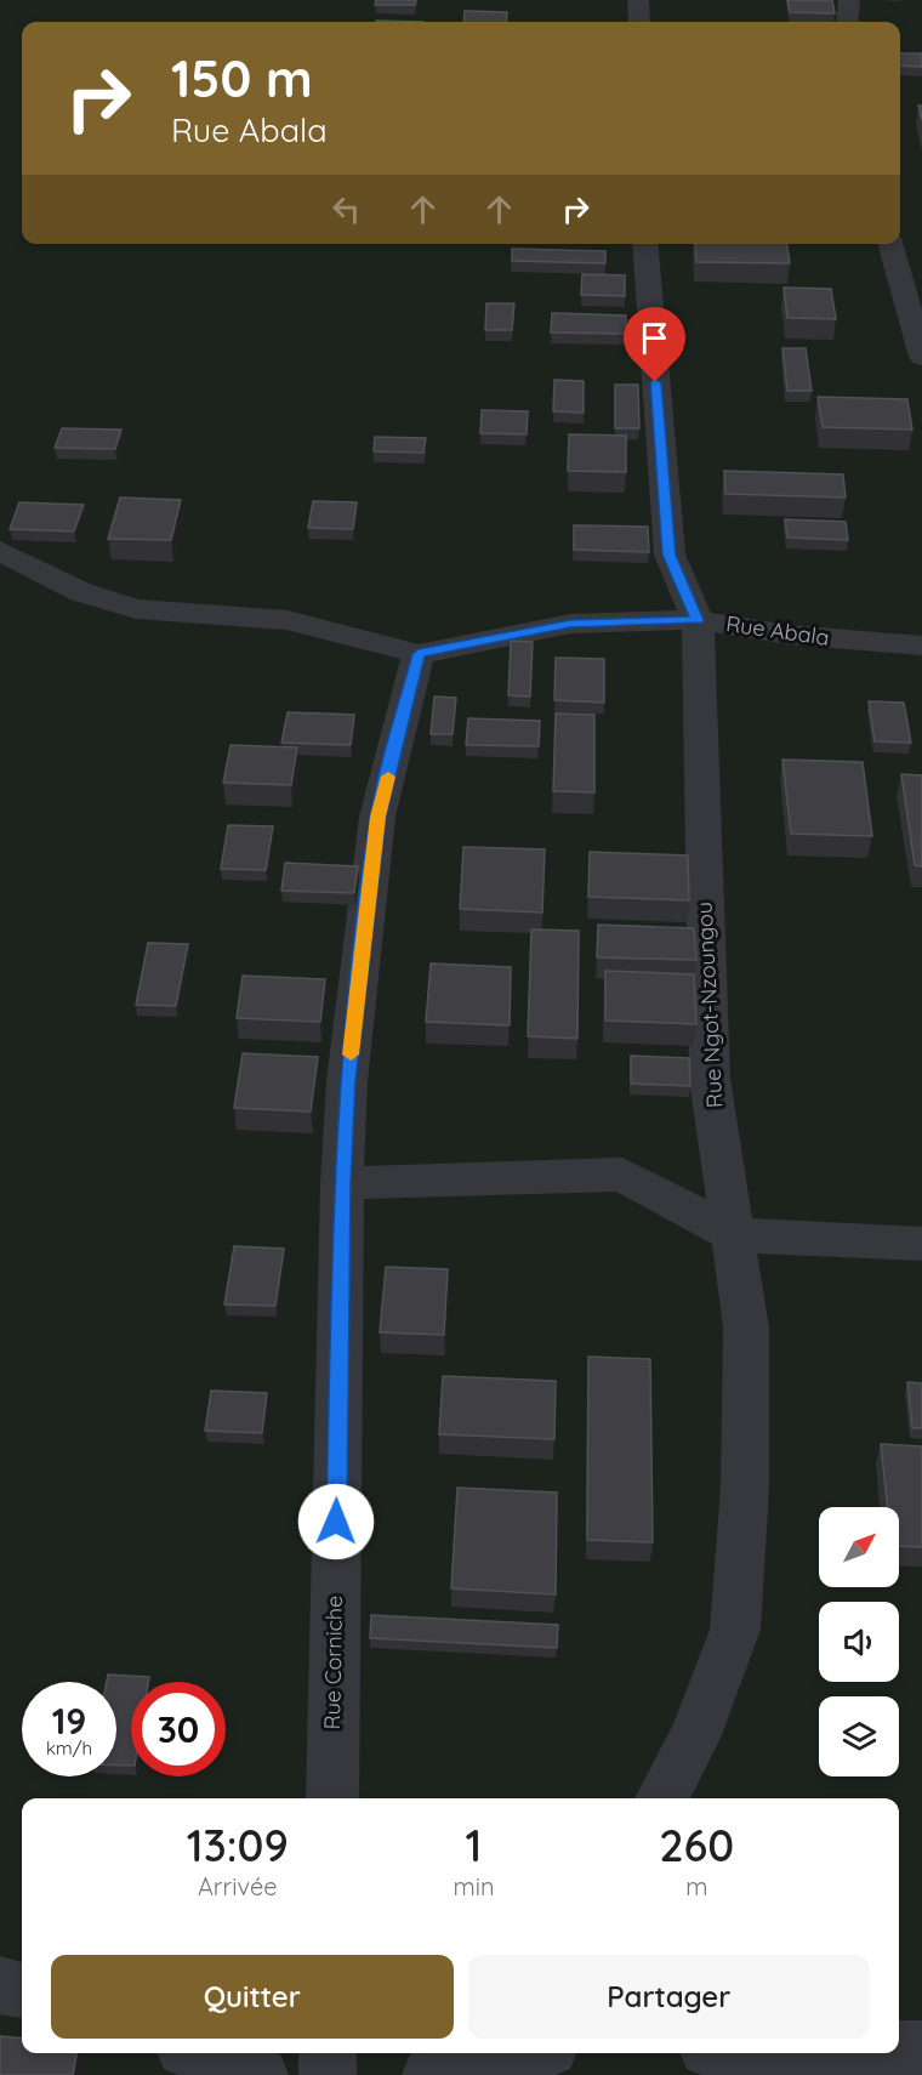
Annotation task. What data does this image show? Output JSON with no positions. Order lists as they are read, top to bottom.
{
  "streets": {
    "street": ["Rue Abala", "Rue Ngot-Nzoungou", "Rue Corniche"]
  },
  "crossings": [
    ["Rue Abala", "Rue Ngot-Nzoungou"],
    ["Rue Abala", "Rue Corniche"]
  ],
  "north": "top right",
  "page": {
    "turn": ["150 m", "Rue Abala"],
    "speed": "19 km/h",
    "limit": "30",
    "eta": [
      "13:09",
      "Arrivée",
      "1",
      "min",
      "260",
      "m"
    ],
    "buttons": ["Quitter", "Partager"]
  }
}
